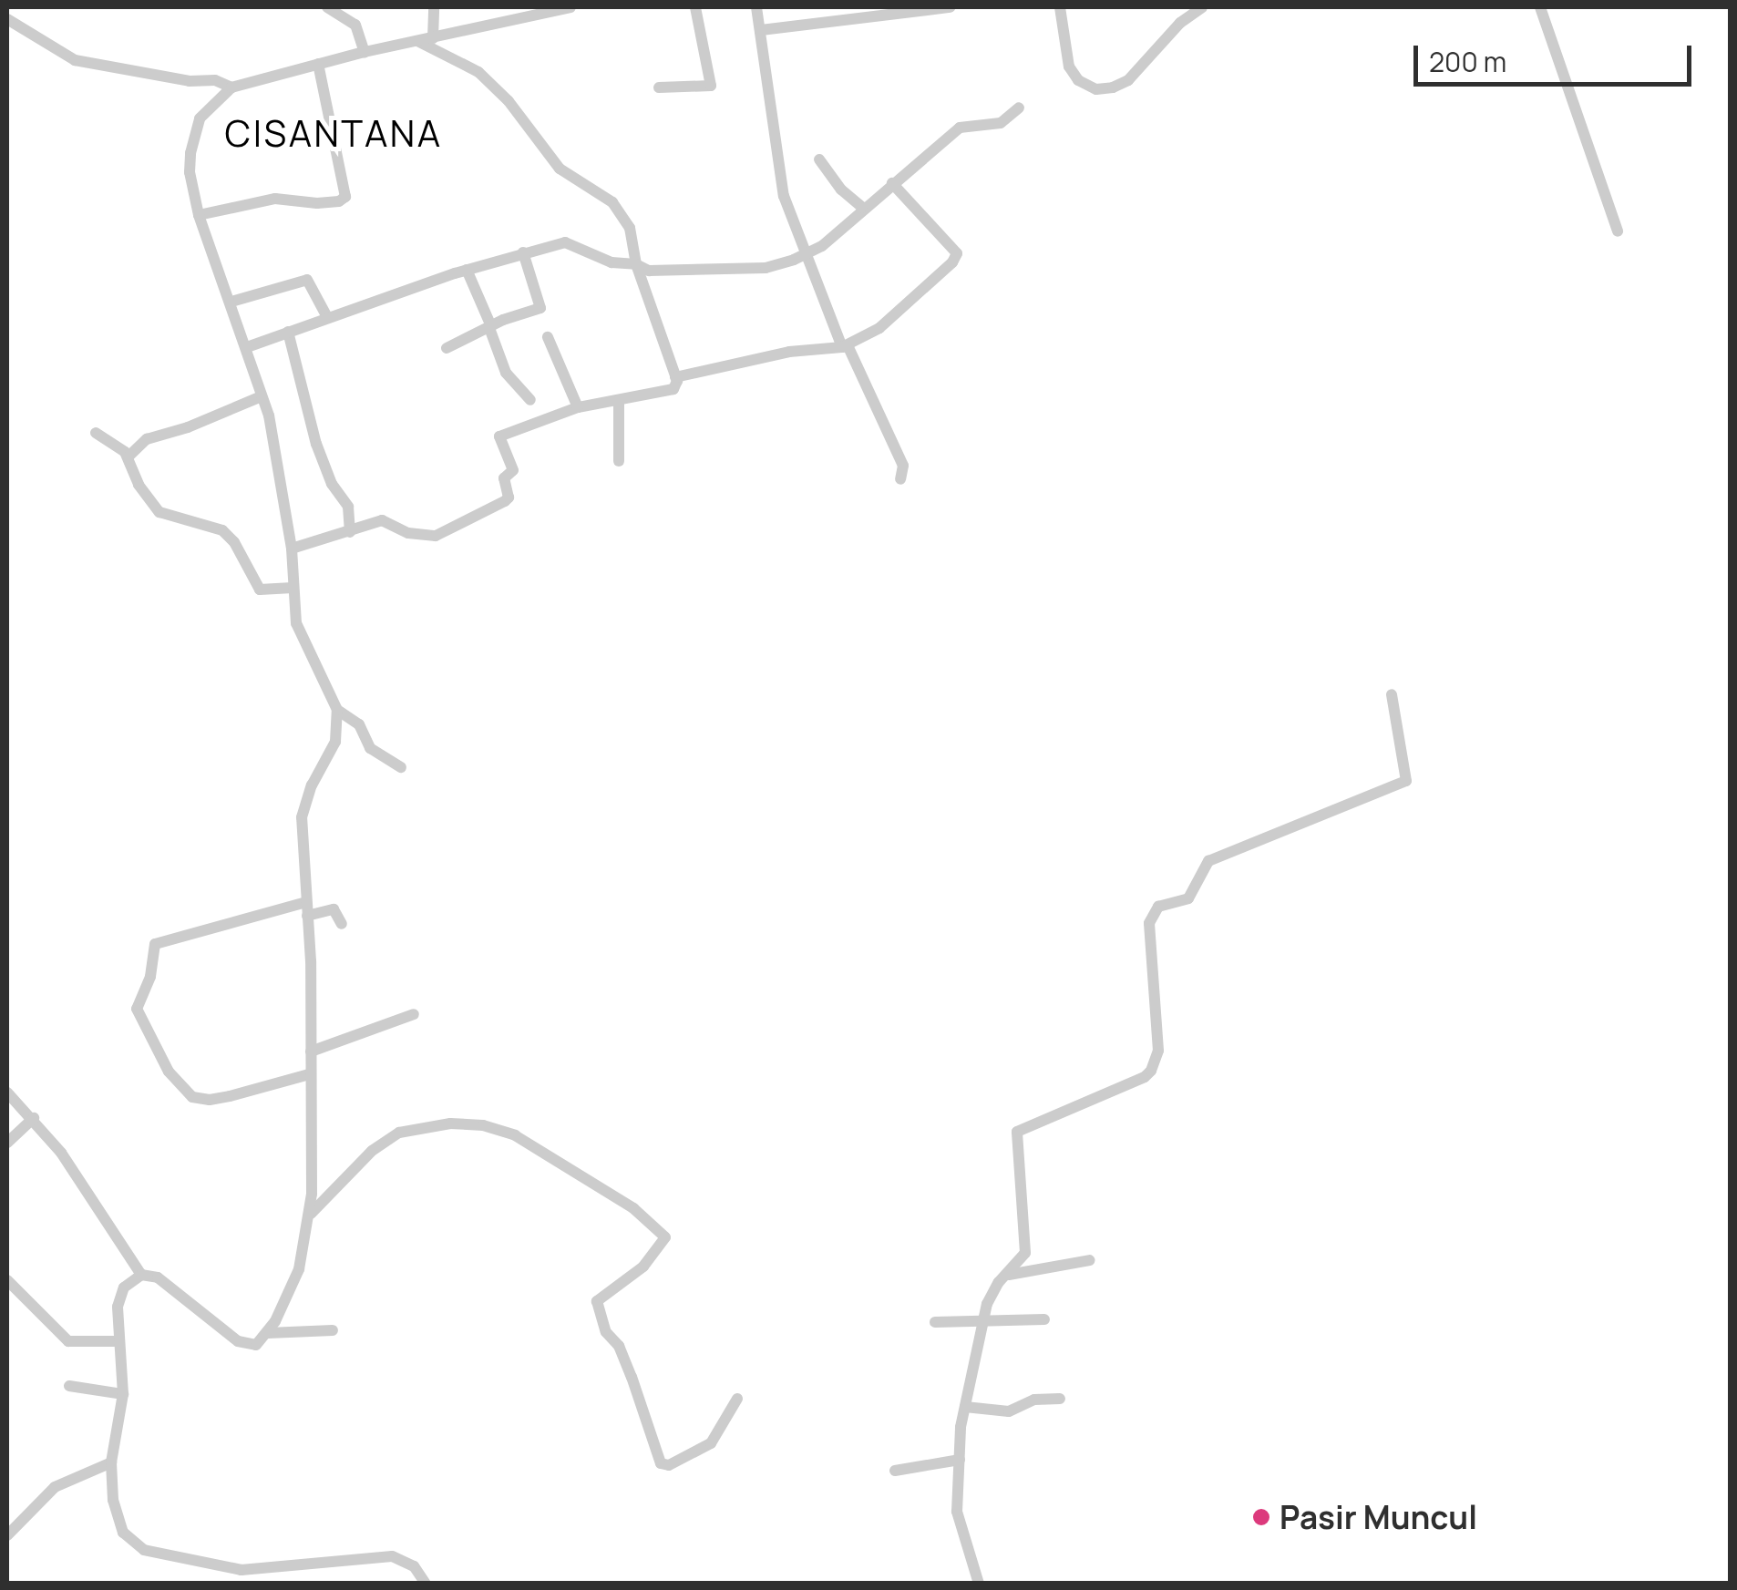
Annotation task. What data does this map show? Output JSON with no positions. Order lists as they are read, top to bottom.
{
  "districts": ["CISANTANA"],
  "places": ["Pasir Muncul"],
  "scale_bar": "200 m"
}
